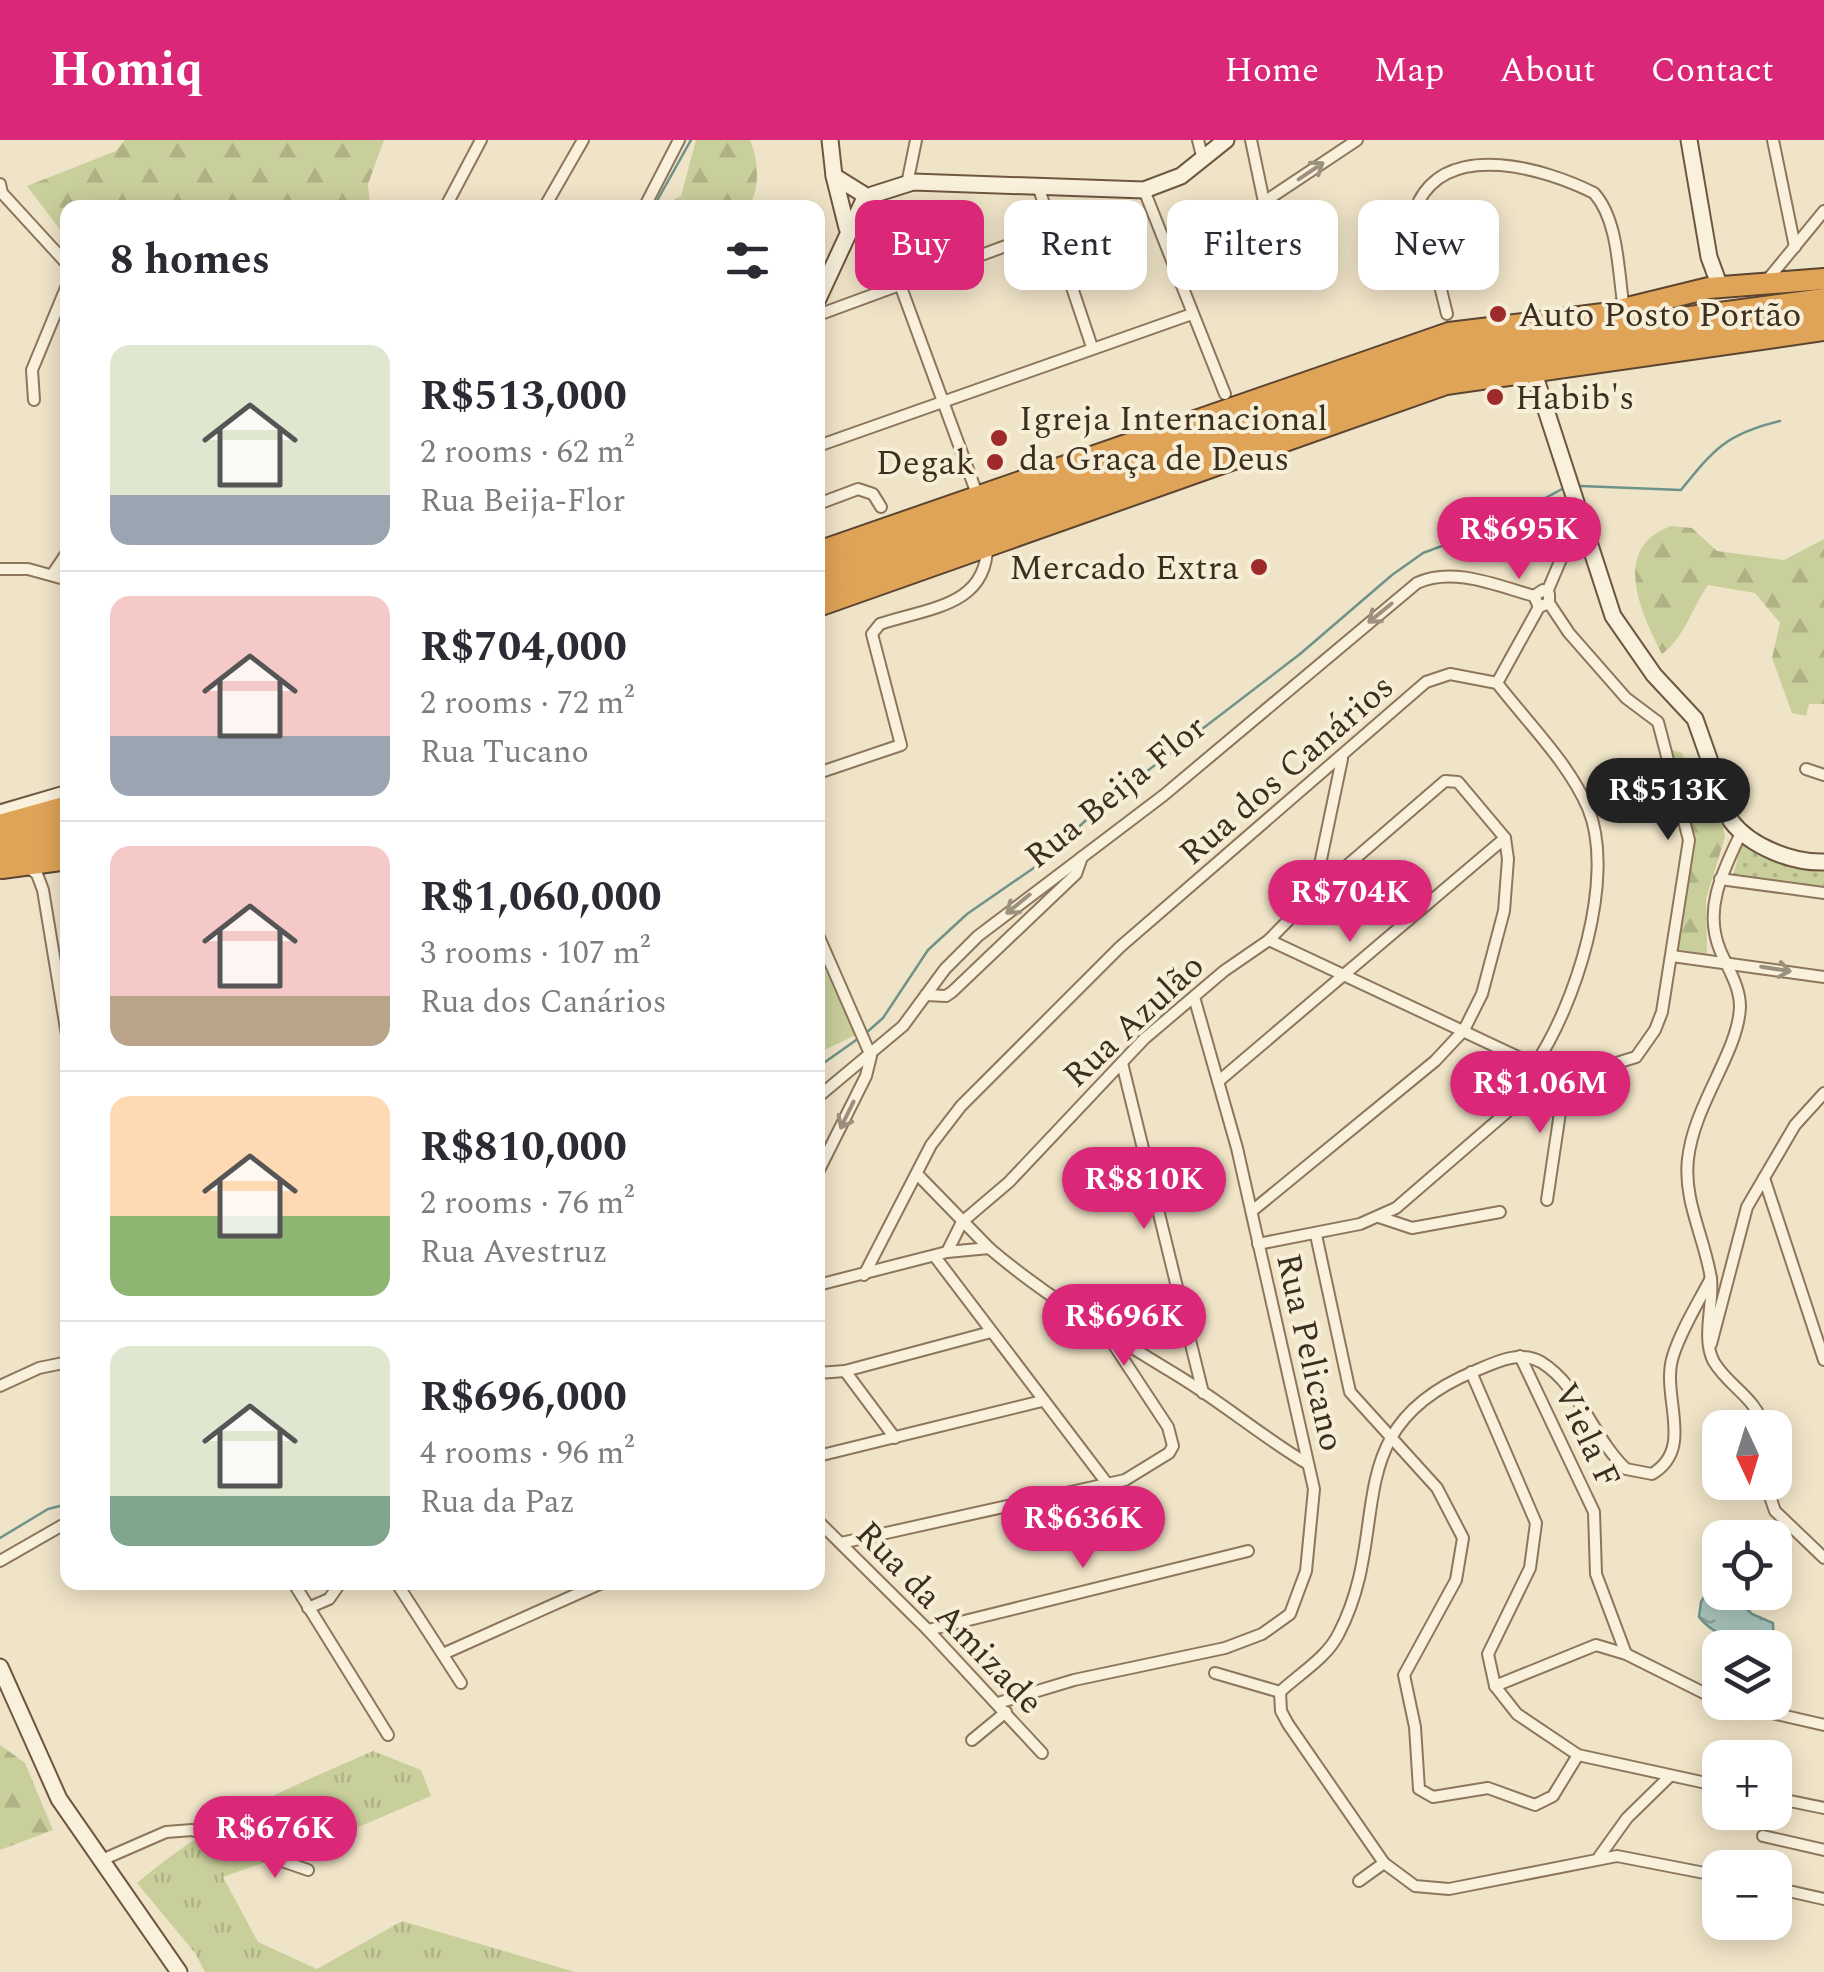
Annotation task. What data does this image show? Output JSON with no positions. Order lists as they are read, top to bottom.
{
  "streets": {
    "street": [
      "Rua dos Canários",
      "Rua Beija Flor",
      "Rua Azulão",
      "Rua Pelicano",
      "Viela F",
      "Rua da Amizade"
    ]
  },
  "crossings": [
    ["Rua Azulão", "Rua Pelicano"],
    ["Rua Pelicano", "Rua da Amizade"]
  ],
  "places": [
    "Auto Posto Portão",
    "Habib's",
    "Igreja Internacional da Graça de Deus",
    "Degak",
    "Mercado Extra"
  ],
  "north": "bottom",
  "page": {
    "header": "Homiq",
    "nav": [
      "Home",
      "Map",
      "About",
      "Contact"
    ],
    "chip": [
      "Buy",
      "Rent",
      "Filters",
      "New"
    ],
    "heading": "8 homes",
    "list": [
      {
        "name": "R$513,000",
        "note": "2 rooms · 62 m² · Rua Beija-Flor"
      },
      {
        "name": "R$704,000",
        "note": "2 rooms · 72 m² · Rua Tucano"
      },
      {
        "name": "R$1,060,000",
        "note": "3 rooms · 107 m² · Rua dos Canários"
      },
      {
        "name": "R$810,000",
        "note": "2 rooms · 76 m² · Rua Avestruz"
      },
      {
        "name": "R$696,000",
        "note": "4 rooms · 96 m² · Rua da Paz"
      }
    ],
    "price": [
      "R$695K",
      "R$513K",
      "R$704K",
      "R$1.06M",
      "R$810K",
      "R$696K",
      "R$636K",
      "R$676K"
    ],
    "map_buttons": ["+", "−"]
  }
}
